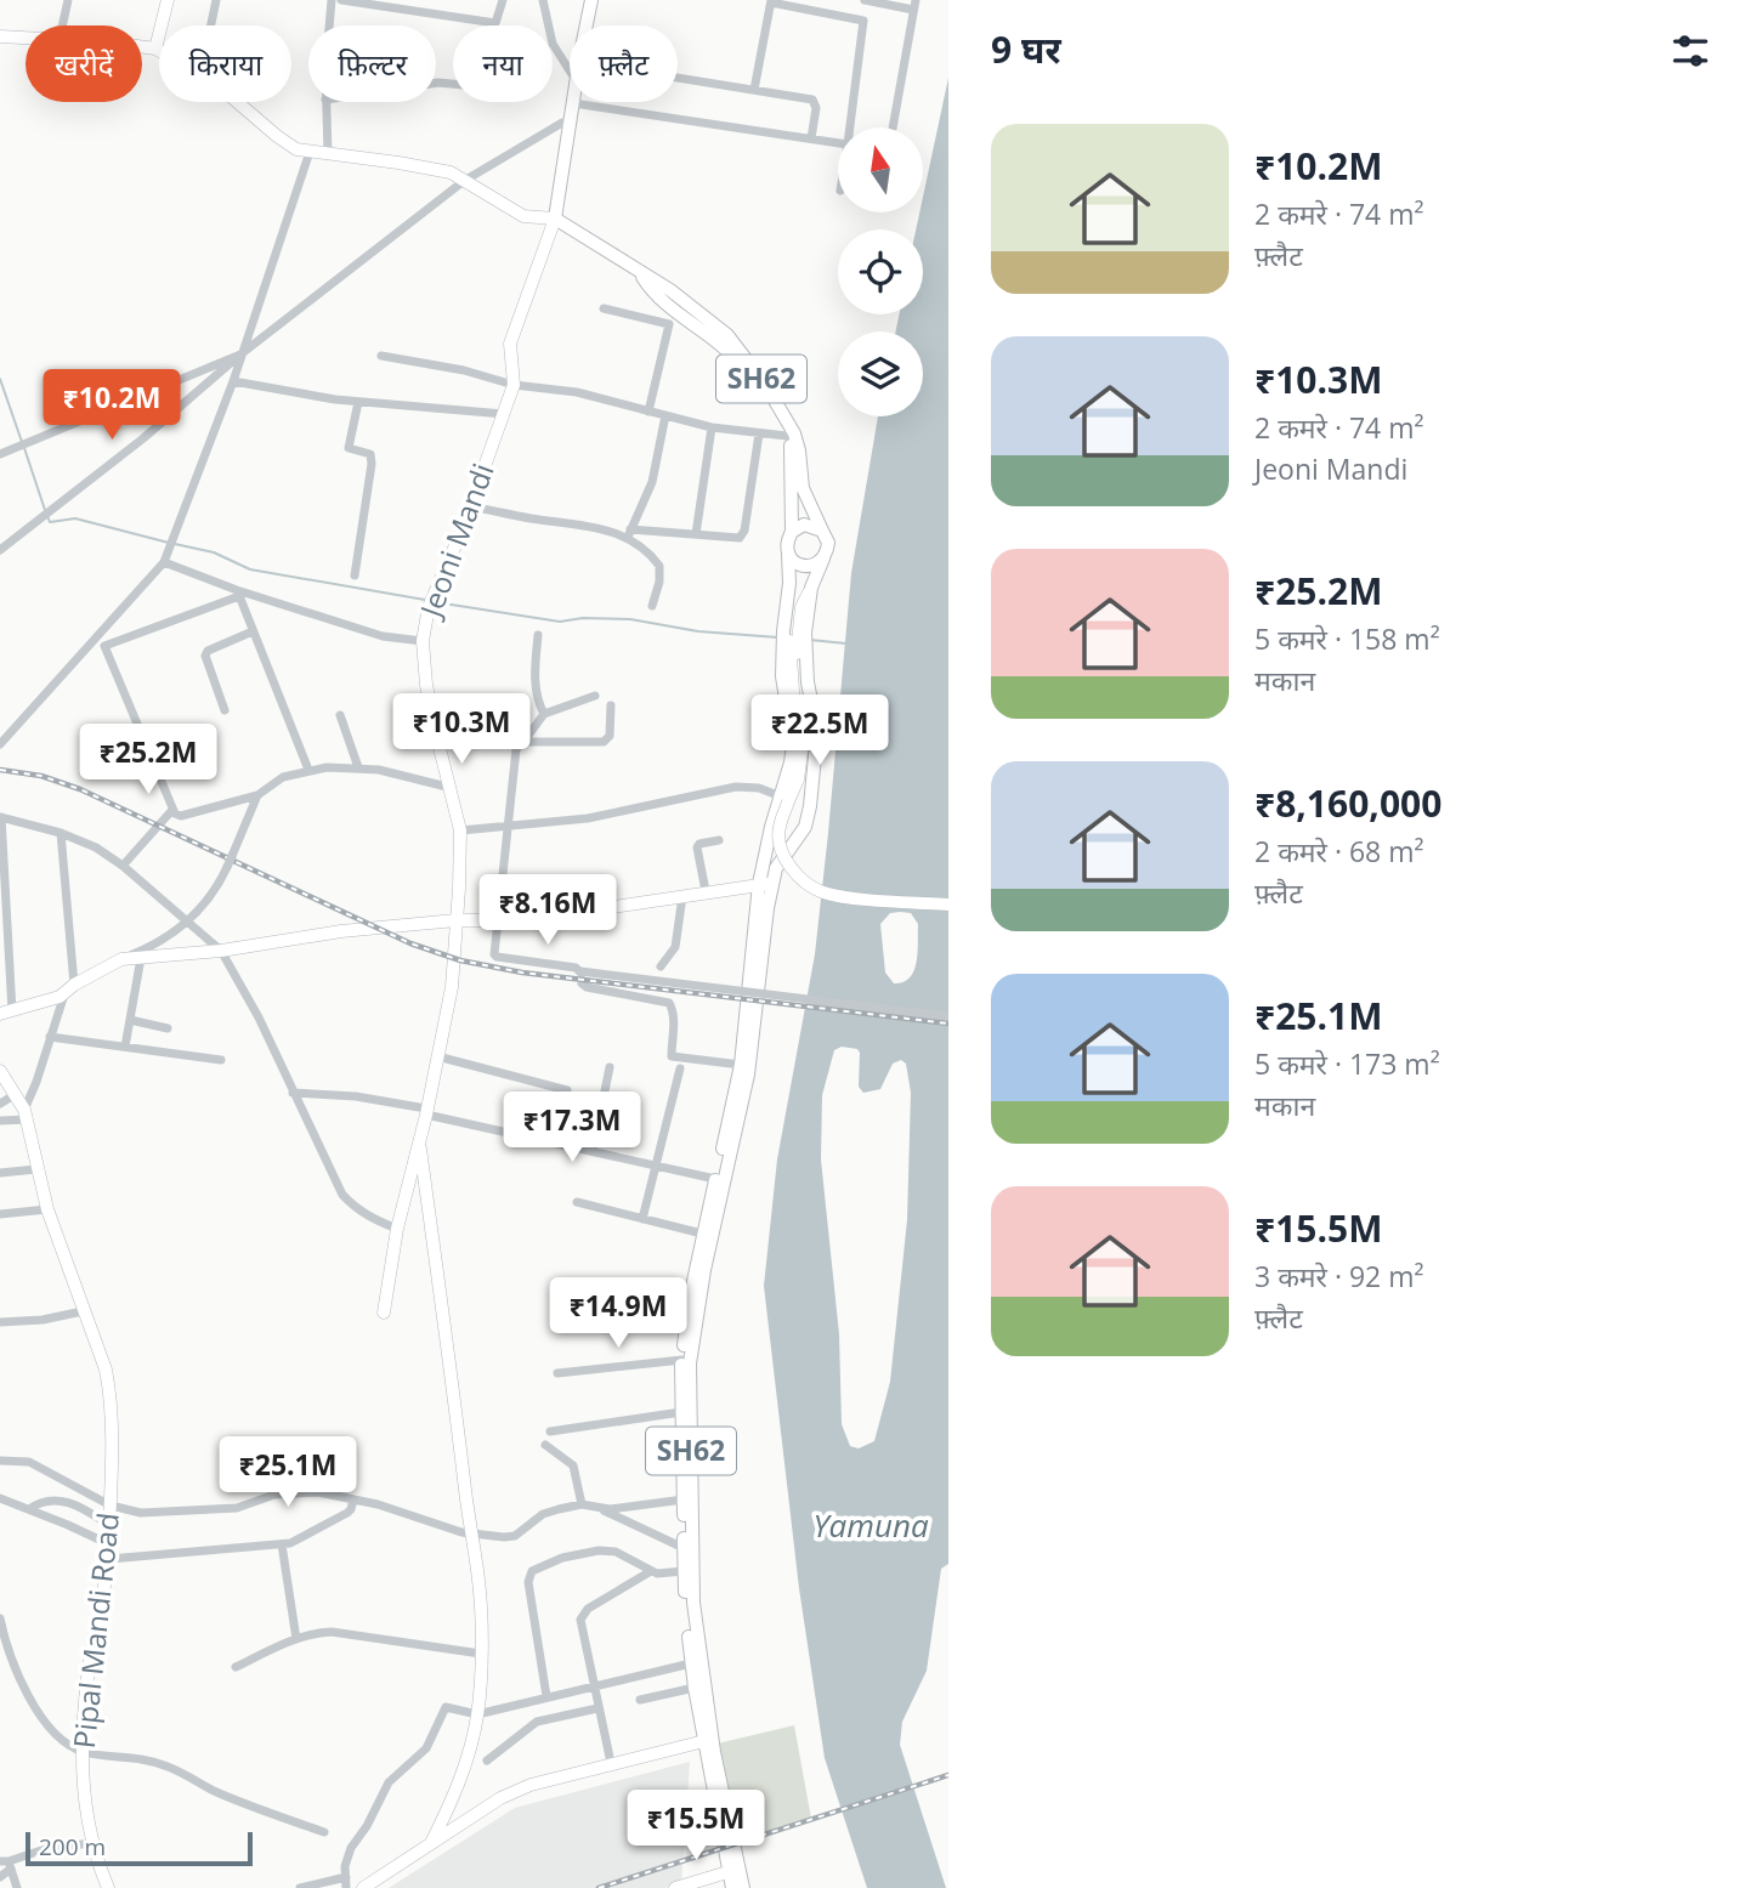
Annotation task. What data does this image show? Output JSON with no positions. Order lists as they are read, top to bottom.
{
  "streets": {
    "main road": ["SH62", "Jeoni Mandi", "Pipal Mandi Road"]
  },
  "crossings": [
    ["SH62", "Jeoni Mandi"]
  ],
  "water": ["Yamuna"],
  "scale_bar": "200 m",
  "north": "top",
  "page": {
    "heading": "9 घर",
    "chip": [
      "खरीदें",
      "किराया",
      "फ़िल्टर",
      "नया",
      "फ़्लैट"
    ],
    "list": [
      {
        "name": "₹10.2M",
        "note": "2 कमरे · 74 m² · फ़्लैट"
      },
      {
        "name": "₹10.3M",
        "note": "2 कमरे · 74 m² · Jeoni Mandi"
      },
      {
        "name": "₹25.2M",
        "note": "5 कमरे · 158 m² · मकान"
      },
      {
        "name": "₹8,160,000",
        "note": "2 कमरे · 68 m² · फ़्लैट"
      },
      {
        "name": "₹25.1M",
        "note": "5 कमरे · 173 m² · मकान"
      },
      {
        "name": "₹15.5M",
        "note": "3 कमरे · 92 m² · फ़्लैट"
      }
    ],
    "price": [
      "₹10.2M",
      "₹10.3M",
      "₹22.5M",
      "₹25.2M",
      "₹8.16M",
      "₹17.3M",
      "₹14.9M",
      "₹25.1M",
      "₹15.5M"
    ],
    "scale": "200 m"
  }
}
